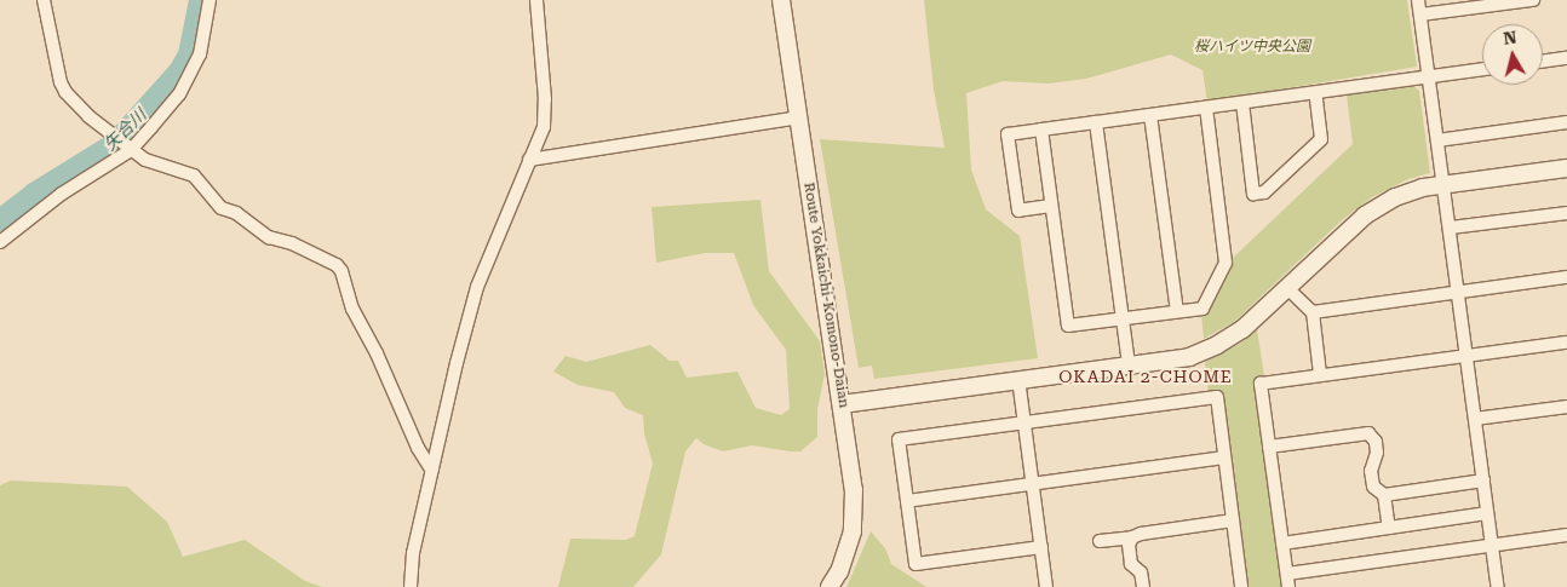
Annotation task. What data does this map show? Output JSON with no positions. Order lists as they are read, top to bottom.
{
  "streets": {
    "street": ["Route Yokkaichi-Komono-Daian"]
  },
  "districts": ["OKADAI 2-CHOME"],
  "water": ["矢合川"],
  "parks": ["桜ハイツ中央公園"],
  "north": "top"
}
